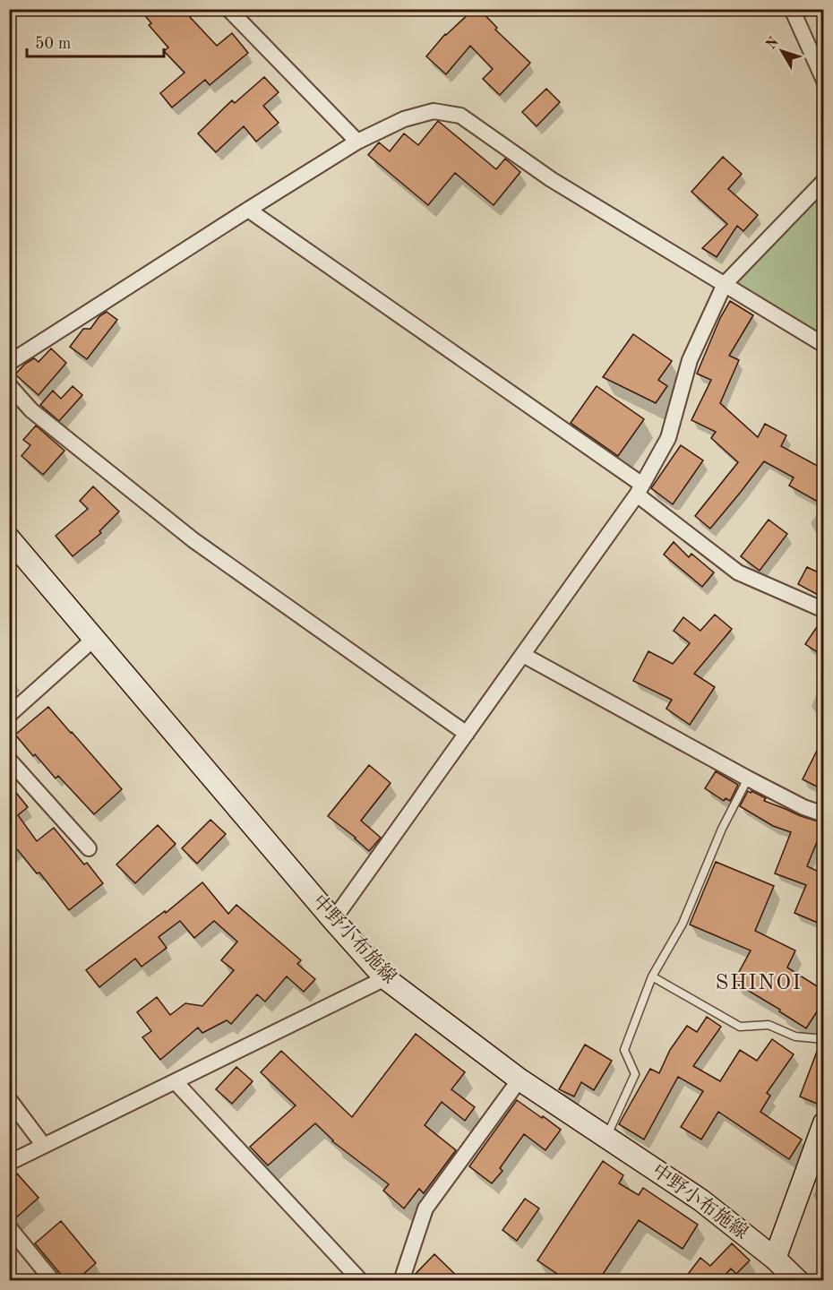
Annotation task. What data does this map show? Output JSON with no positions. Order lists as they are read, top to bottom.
{
  "streets": {
    "main road": ["中野小布施線"]
  },
  "districts": ["SHINOI"],
  "scale_bar": "50 m",
  "north": "top left"
}
